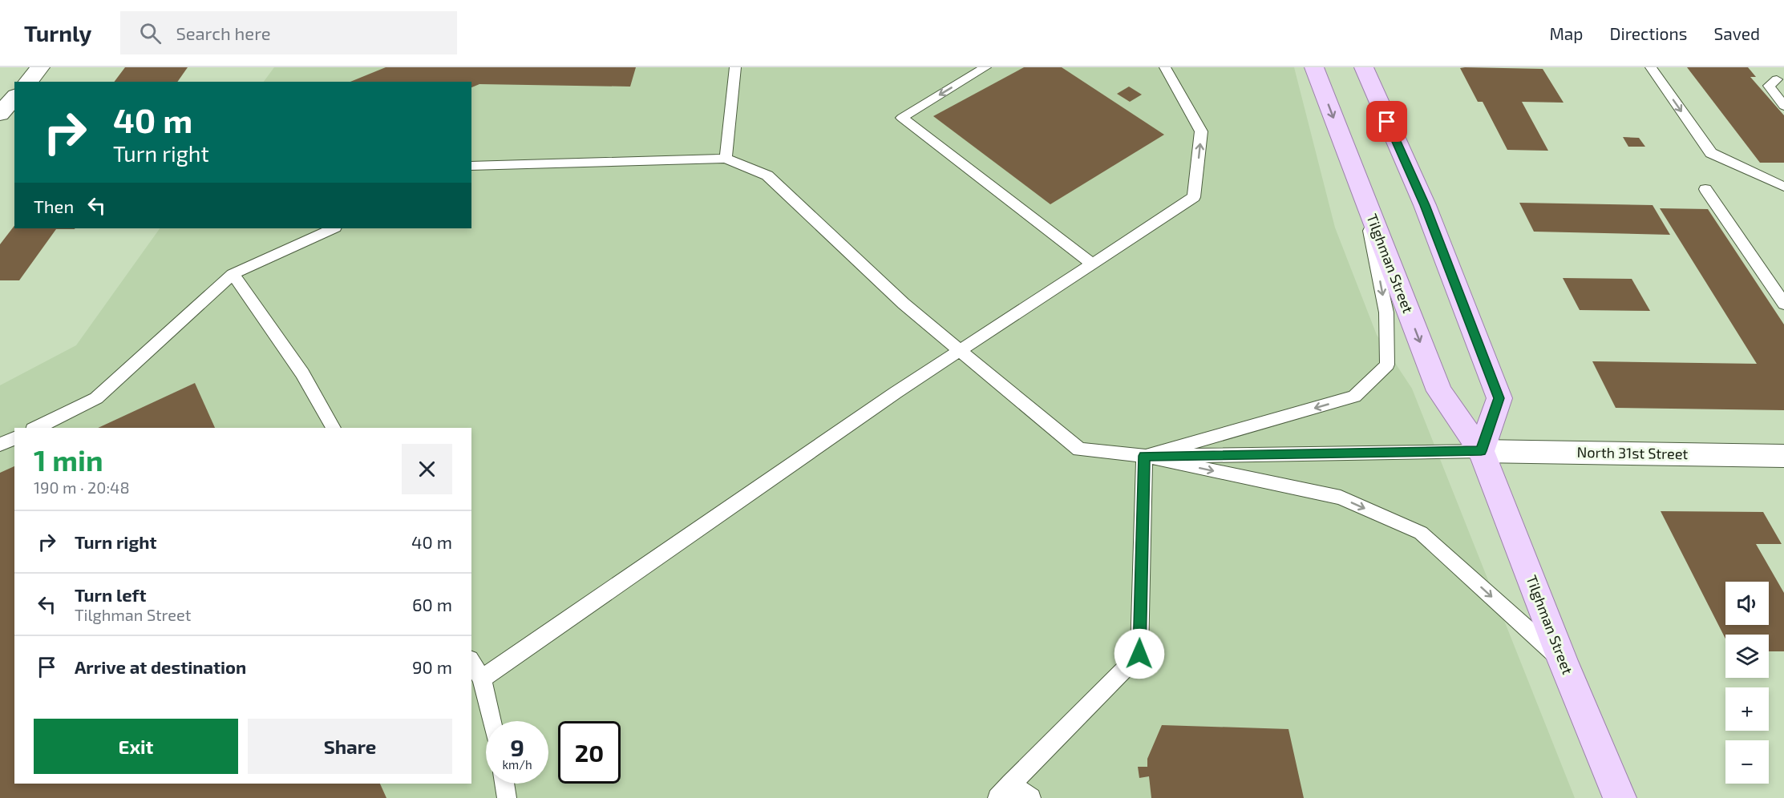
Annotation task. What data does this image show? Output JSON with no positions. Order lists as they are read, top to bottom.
{
  "streets": {
    "main road": ["Tilghman Street"],
    "street": ["North 31st Street"]
  },
  "crossings": [
    ["Tilghman Street", "North 31st Street"]
  ],
  "page": {
    "header": "Turnly",
    "search": "Search here",
    "nav": ["Map", "Directions", "Saved"],
    "turn": ["40 m", "Turn right"],
    "then": "Then",
    "heading": ["1 min", "190 m · 20:48"],
    "list": [
      {
        "name": "Turn right",
        "value": "40 m"
      },
      {
        "name": "Turn left",
        "note": "Tilghman Street",
        "value": "60 m"
      },
      {
        "name": "Arrive at destination",
        "value": "90 m"
      }
    ],
    "map_buttons": ["+", "−"],
    "buttons": ["Exit", "Share"],
    "speed": "9 km/h",
    "limit": "20"
  }
}
